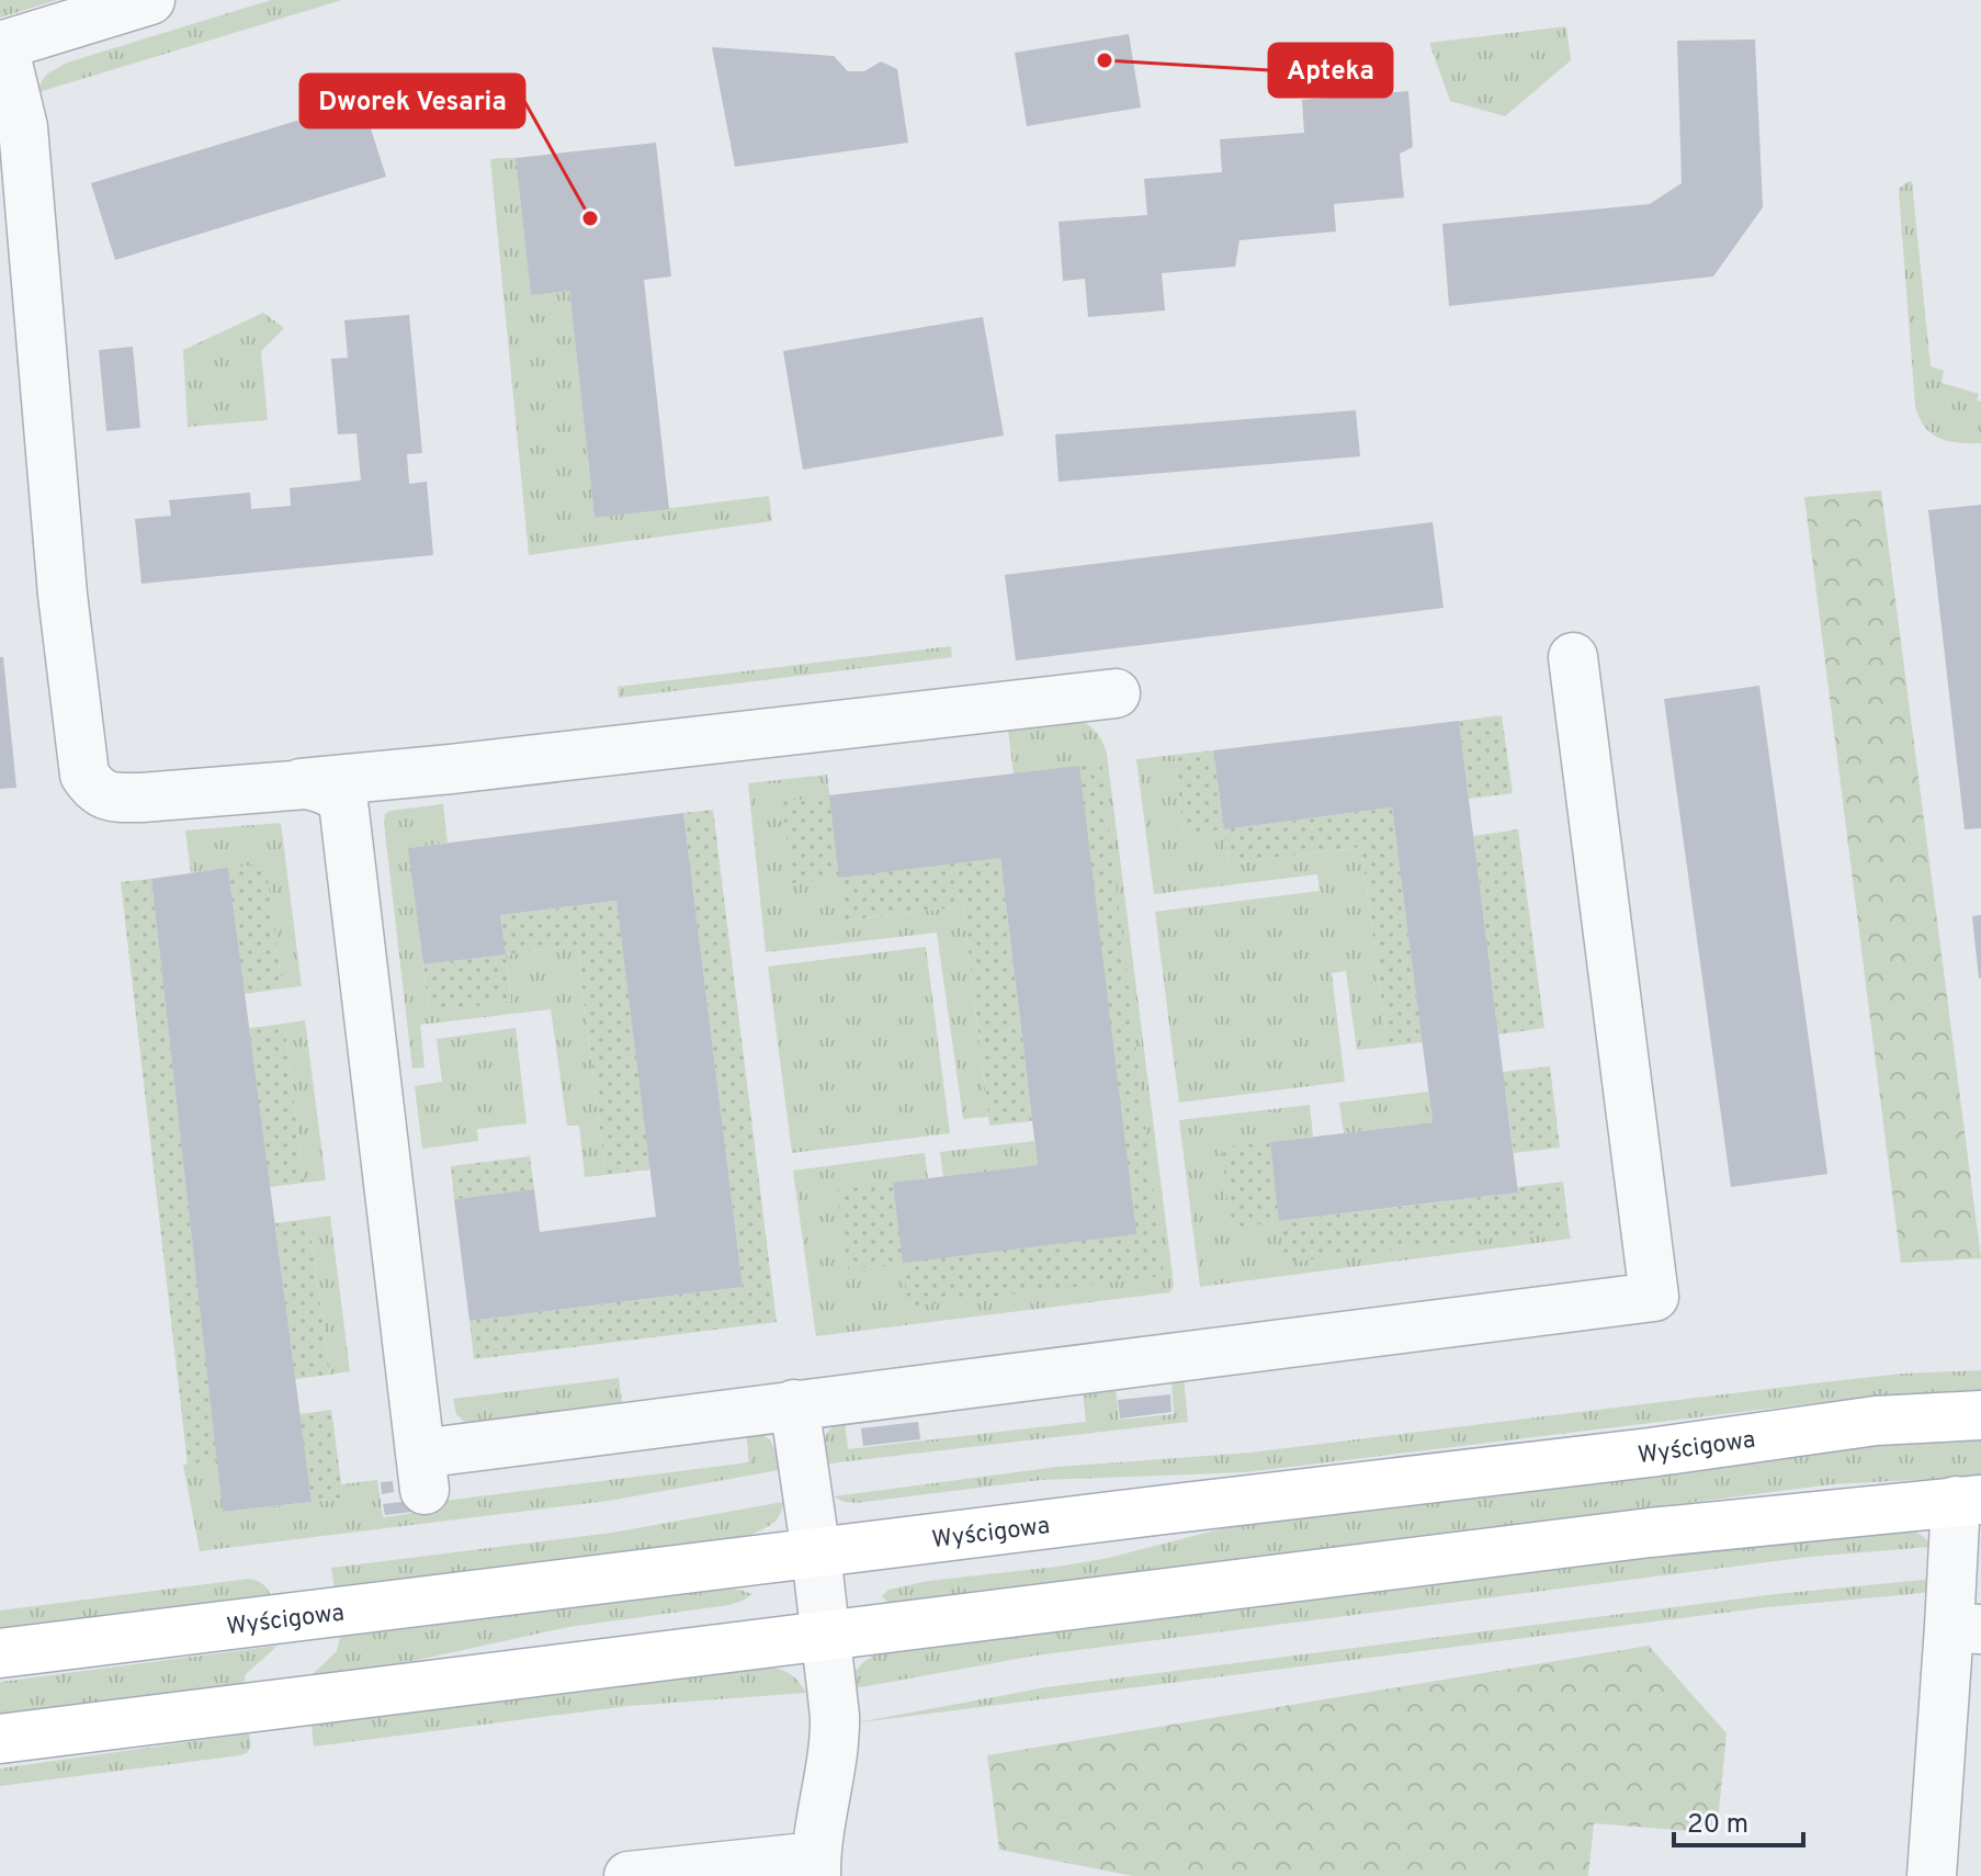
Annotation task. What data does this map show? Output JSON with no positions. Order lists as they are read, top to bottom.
{
  "streets": {
    "main road": ["Wyścigowa"]
  },
  "places": ["Apteka", "Dworek Vesaria"],
  "scale_bar": "20 m"
}
